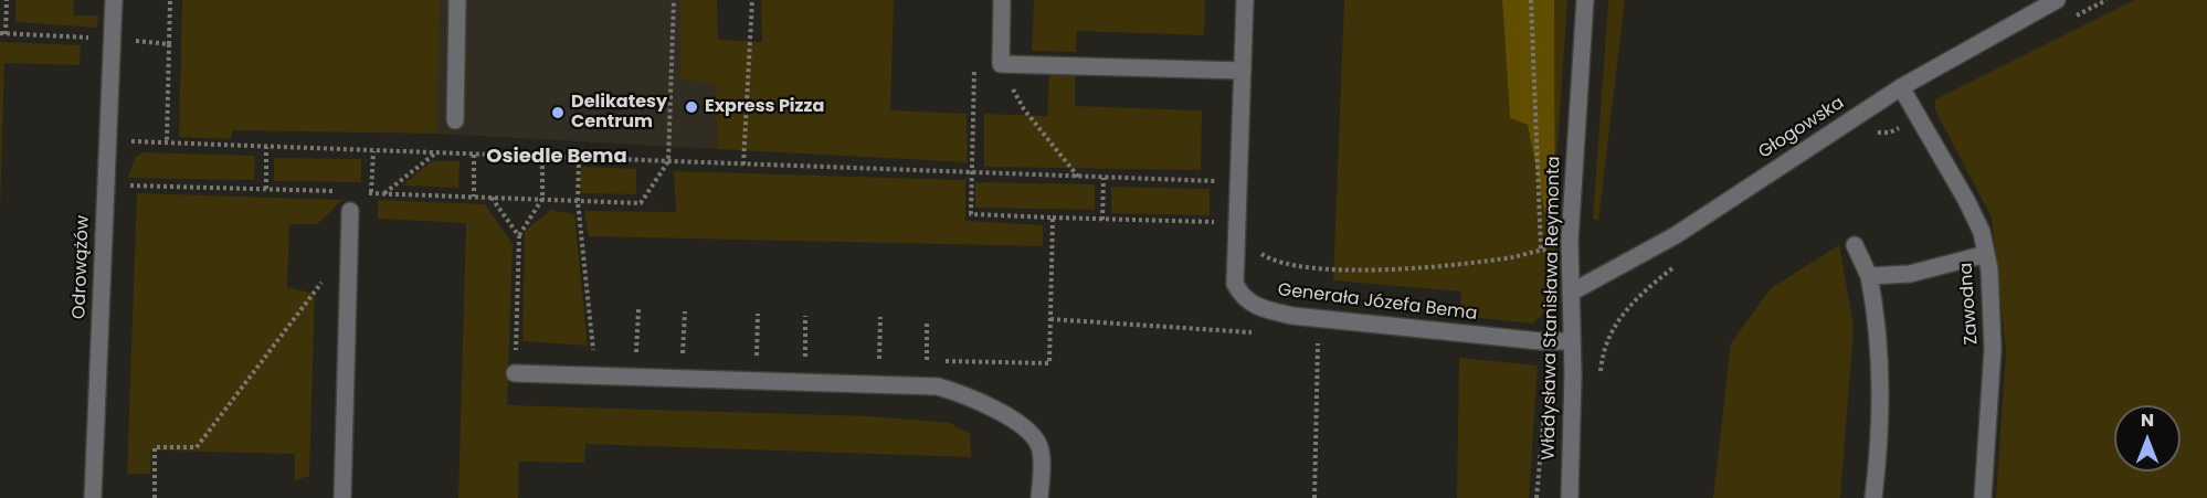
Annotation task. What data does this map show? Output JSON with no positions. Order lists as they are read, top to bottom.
{
  "streets": {
    "street": [
      "Głogowska",
      "Odrowążów",
      "Generała Józefa Bema",
      "Zawodna",
      "Władysława Stanisława Reymonta"
    ]
  },
  "crossings": [
    ["Głogowska", "Zawodna"],
    ["Głogowska", "Władysława Stanisława Reymonta"],
    ["Generała Józefa Bema", "Władysława Stanisława Reymonta"]
  ],
  "districts": ["Osiedle Bema"],
  "places": ["Express Pizza", "Delikatesy Centrum"],
  "north": "top"
}
